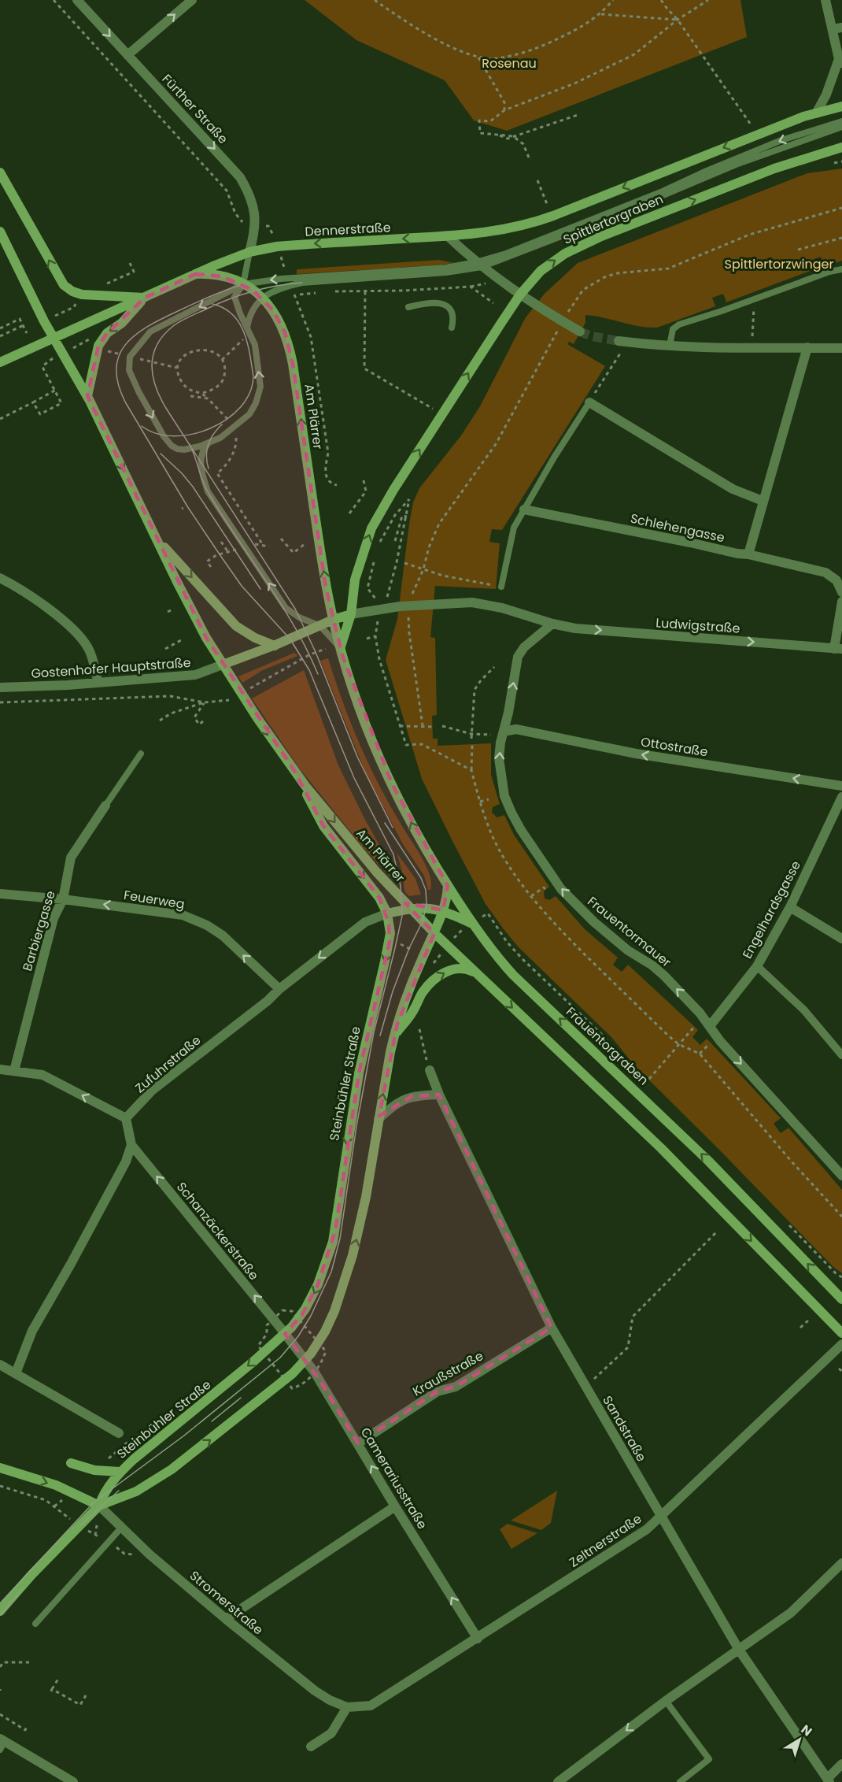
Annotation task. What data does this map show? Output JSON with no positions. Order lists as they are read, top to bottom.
{
  "streets": {
    "main road": [
      "Spittlertorgraben",
      "Dennerstraße",
      "Am Plärrer",
      "Frauentorgraben",
      "Steinbühler Straße"
    ],
    "street": [
      "Fürther Straße",
      "Schlehengasse",
      "Ludwigstraße",
      "Gostenhofer Hauptstraße",
      "Ottostraße",
      "Feuerweg",
      "Engelhardsgasse",
      "Barbiergasse",
      "Frauentormauer",
      "Zufuhrstraße",
      "Schanzäckerstraße",
      "Kraußstraße",
      "Sandstraße",
      "Camerariusstraße",
      "Zeltnerstraße",
      "Stromerstraße"
    ]
  },
  "crossings": [
    ["Fürther Straße", "Dennerstraße"],
    ["Spittlertorgraben", "Dennerstraße"],
    ["Spittlertorgraben", "Ludwigstraße"],
    ["Am Plärrer", "Gostenhofer Hauptstraße"],
    ["Am Plärrer", "Frauentorgraben"],
    ["Am Plärrer", "Zufuhrstraße"],
    ["Am Plärrer", "Steinbühler Straße"],
    ["Ludwigstraße", "Frauentormauer"],
    ["Ottostraße", "Frauentormauer"],
    ["Feuerweg", "Barbiergasse"],
    ["Feuerweg", "Zufuhrstraße"],
    ["Engelhardsgasse", "Frauentormauer"],
    ["Zufuhrstraße", "Steinbühler Straße"],
    ["Steinbühler Straße", "Schanzäckerstraße"],
    ["Steinbühler Straße", "Camerariusstraße"],
    ["Steinbühler Straße", "Stromerstraße"],
    ["Schanzäckerstraße", "Camerariusstraße"],
    ["Kraußstraße", "Sandstraße"],
    ["Kraußstraße", "Camerariusstraße"],
    ["Sandstraße", "Zeltnerstraße"],
    ["Camerariusstraße", "Zeltnerstraße"],
    ["Zeltnerstraße", "Stromerstraße"]
  ],
  "one_way": [
    "Fürther Straße",
    "Dennerstraße",
    "Ludwigstraße",
    "Ottostraße",
    "Feuerweg",
    "Zufuhrstraße",
    "Schanzäckerstraße",
    "Camerariusstraße"
  ],
  "parks": ["Rosenau", "Spittlertorzwinger"],
  "north": "top right"
}
